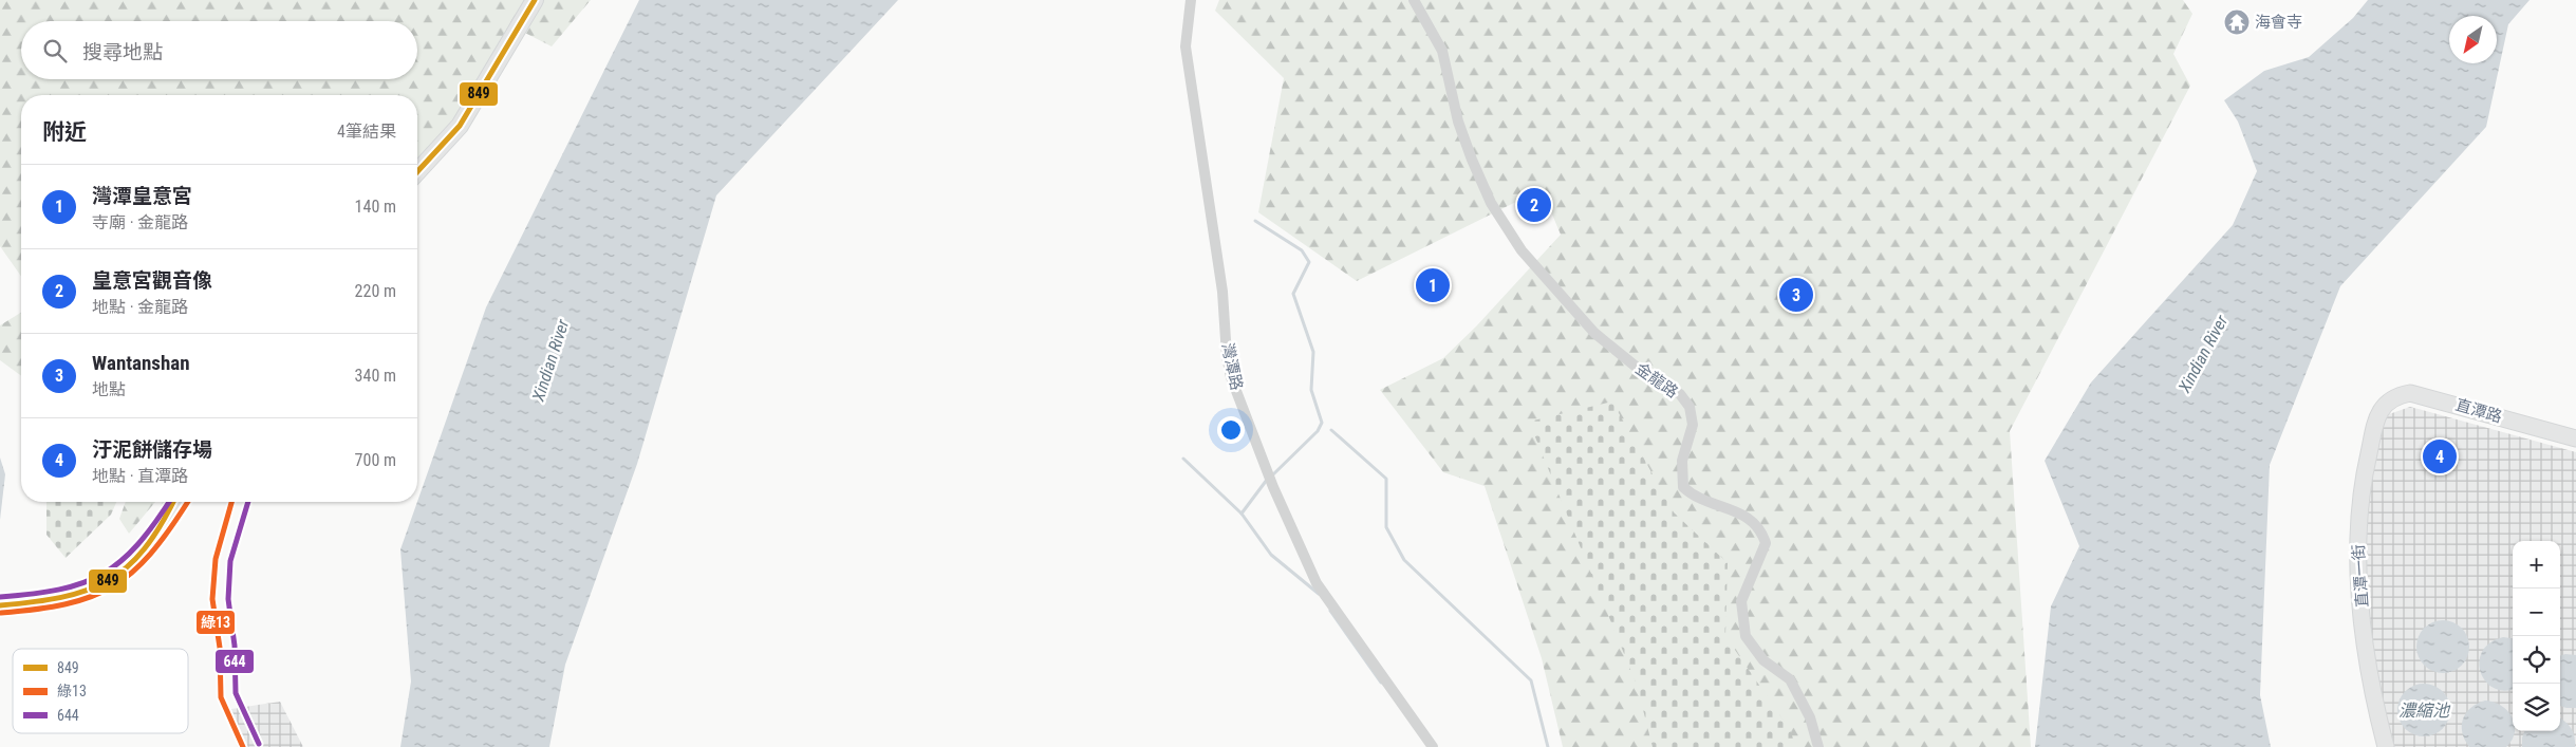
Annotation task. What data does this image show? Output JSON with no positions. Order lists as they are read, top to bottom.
{
  "streets": {
    "street": [
      "灣潭路",
      "金龍路",
      "直潭路",
      "直潭一街"
    ]
  },
  "crossings": [
    ["直潭路", "直潭一街"]
  ],
  "water": ["Xindian River", "濃縮池"],
  "places": {
    "temple": ["海會寺"]
  },
  "lines": ["transit line 849", "transit line 綠13", "transit line 644"],
  "legend": ["849", "綠13", "644"],
  "north": "bottom left",
  "page": {
    "search": "搜尋地點",
    "heading": ["附近", "4筆結果"],
    "list": [
      {
        "mark": "1",
        "name": "灣潭皇意宮",
        "note": "寺廟 · 金龍路",
        "value": "140 m"
      },
      {
        "mark": "2",
        "name": "皇意宮觀音像",
        "note": "地點 · 金龍路",
        "value": "220 m"
      },
      {
        "mark": "3",
        "name": "Wantanshan",
        "note": "地點",
        "value": "340 m"
      },
      {
        "mark": "4",
        "name": "汙泥餅儲存場",
        "note": "地點 · 直潭路",
        "value": "700 m"
      }
    ],
    "pins": [
      "2",
      "1",
      "3",
      "4"
    ],
    "map_buttons": ["+", "−"]
  }
}
